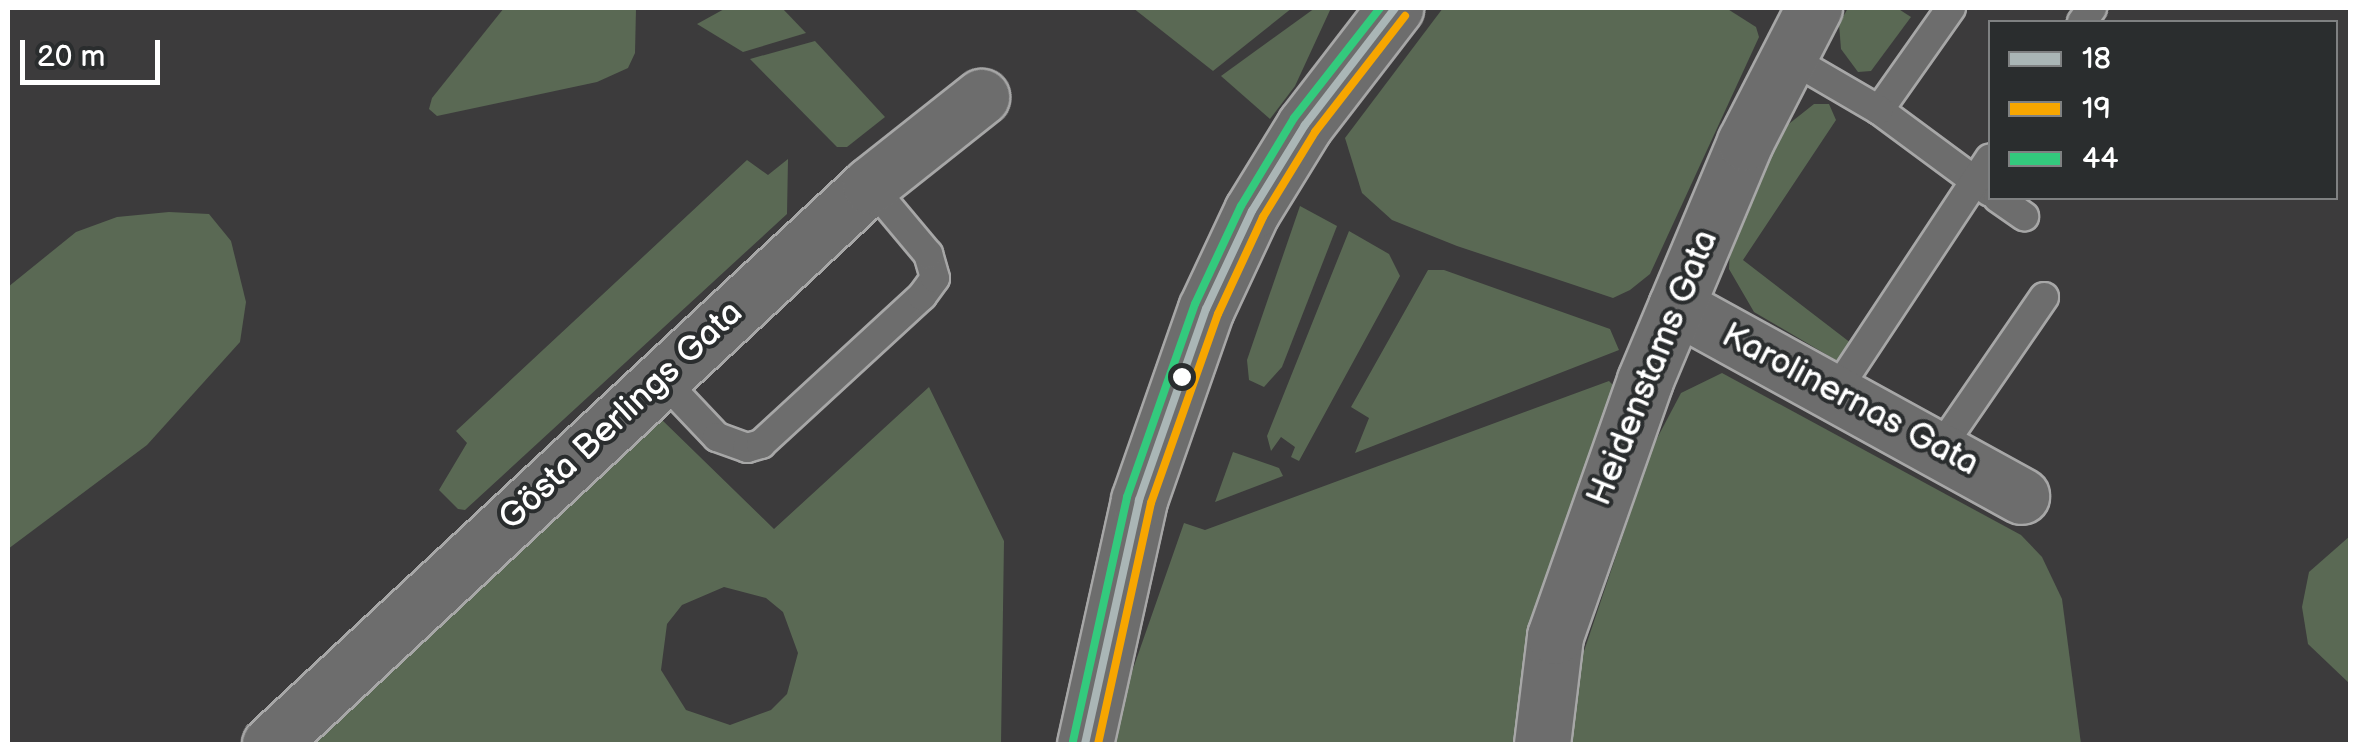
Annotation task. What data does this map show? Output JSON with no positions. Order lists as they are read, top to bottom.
{
  "streets": {
    "street": ["Heidenstams Gata", "Karolinernas Gata", "Gösta Berlings Gata"]
  },
  "crossings": [
    ["Heidenstams Gata", "Karolinernas Gata"]
  ],
  "lines": ["transit line 18", "transit line 44", "transit line 19"],
  "legend": ["18", "19", "44"],
  "scale_bar": "20 m"
}
